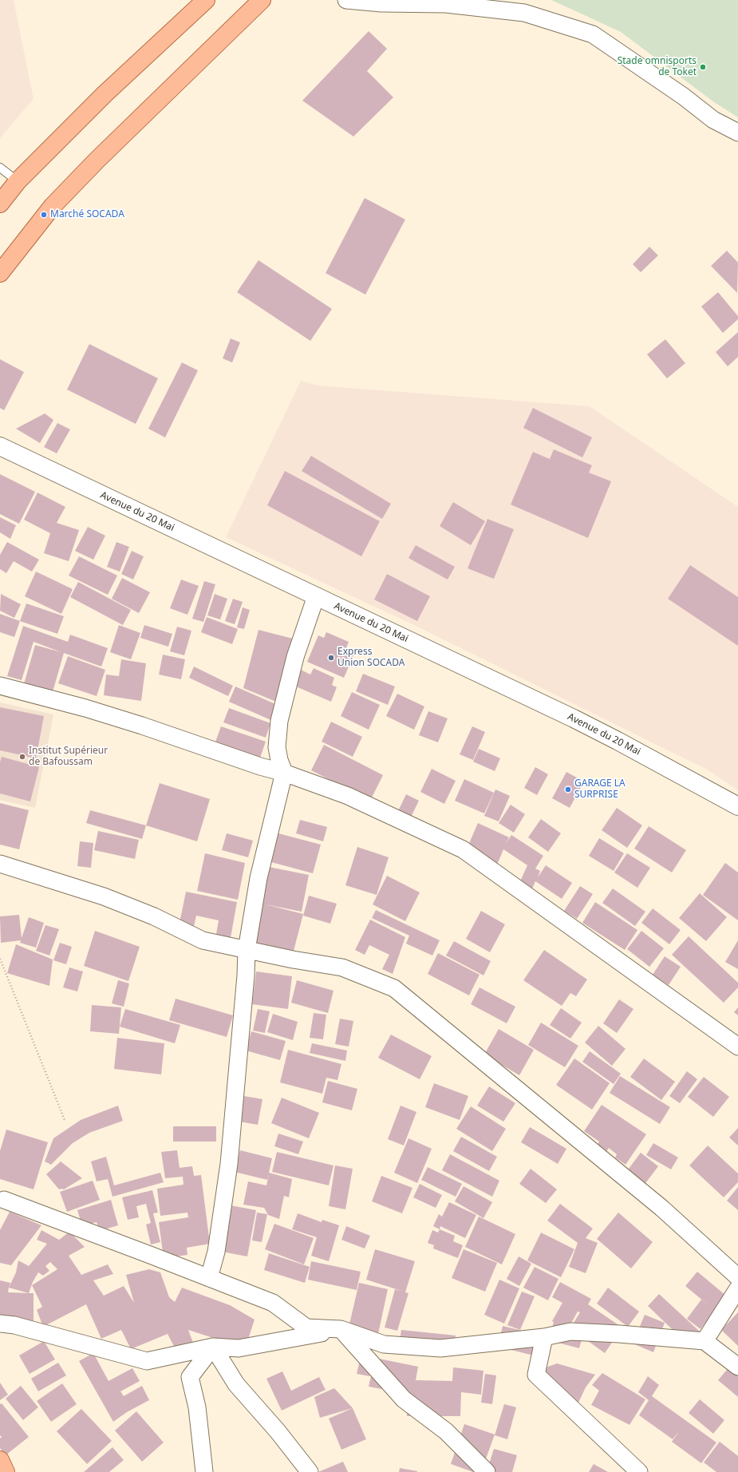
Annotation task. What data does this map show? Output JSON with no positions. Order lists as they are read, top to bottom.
{
  "streets": {
    "main road": ["Avenue du 20 Mai"]
  },
  "places": [
    "Stade omnisports de Toket",
    "Marché SOCADA",
    "Express Union SOCADA",
    "Institut Supérieur de Bafoussam",
    "GARAGE LA SURPRISE"
  ]
}
